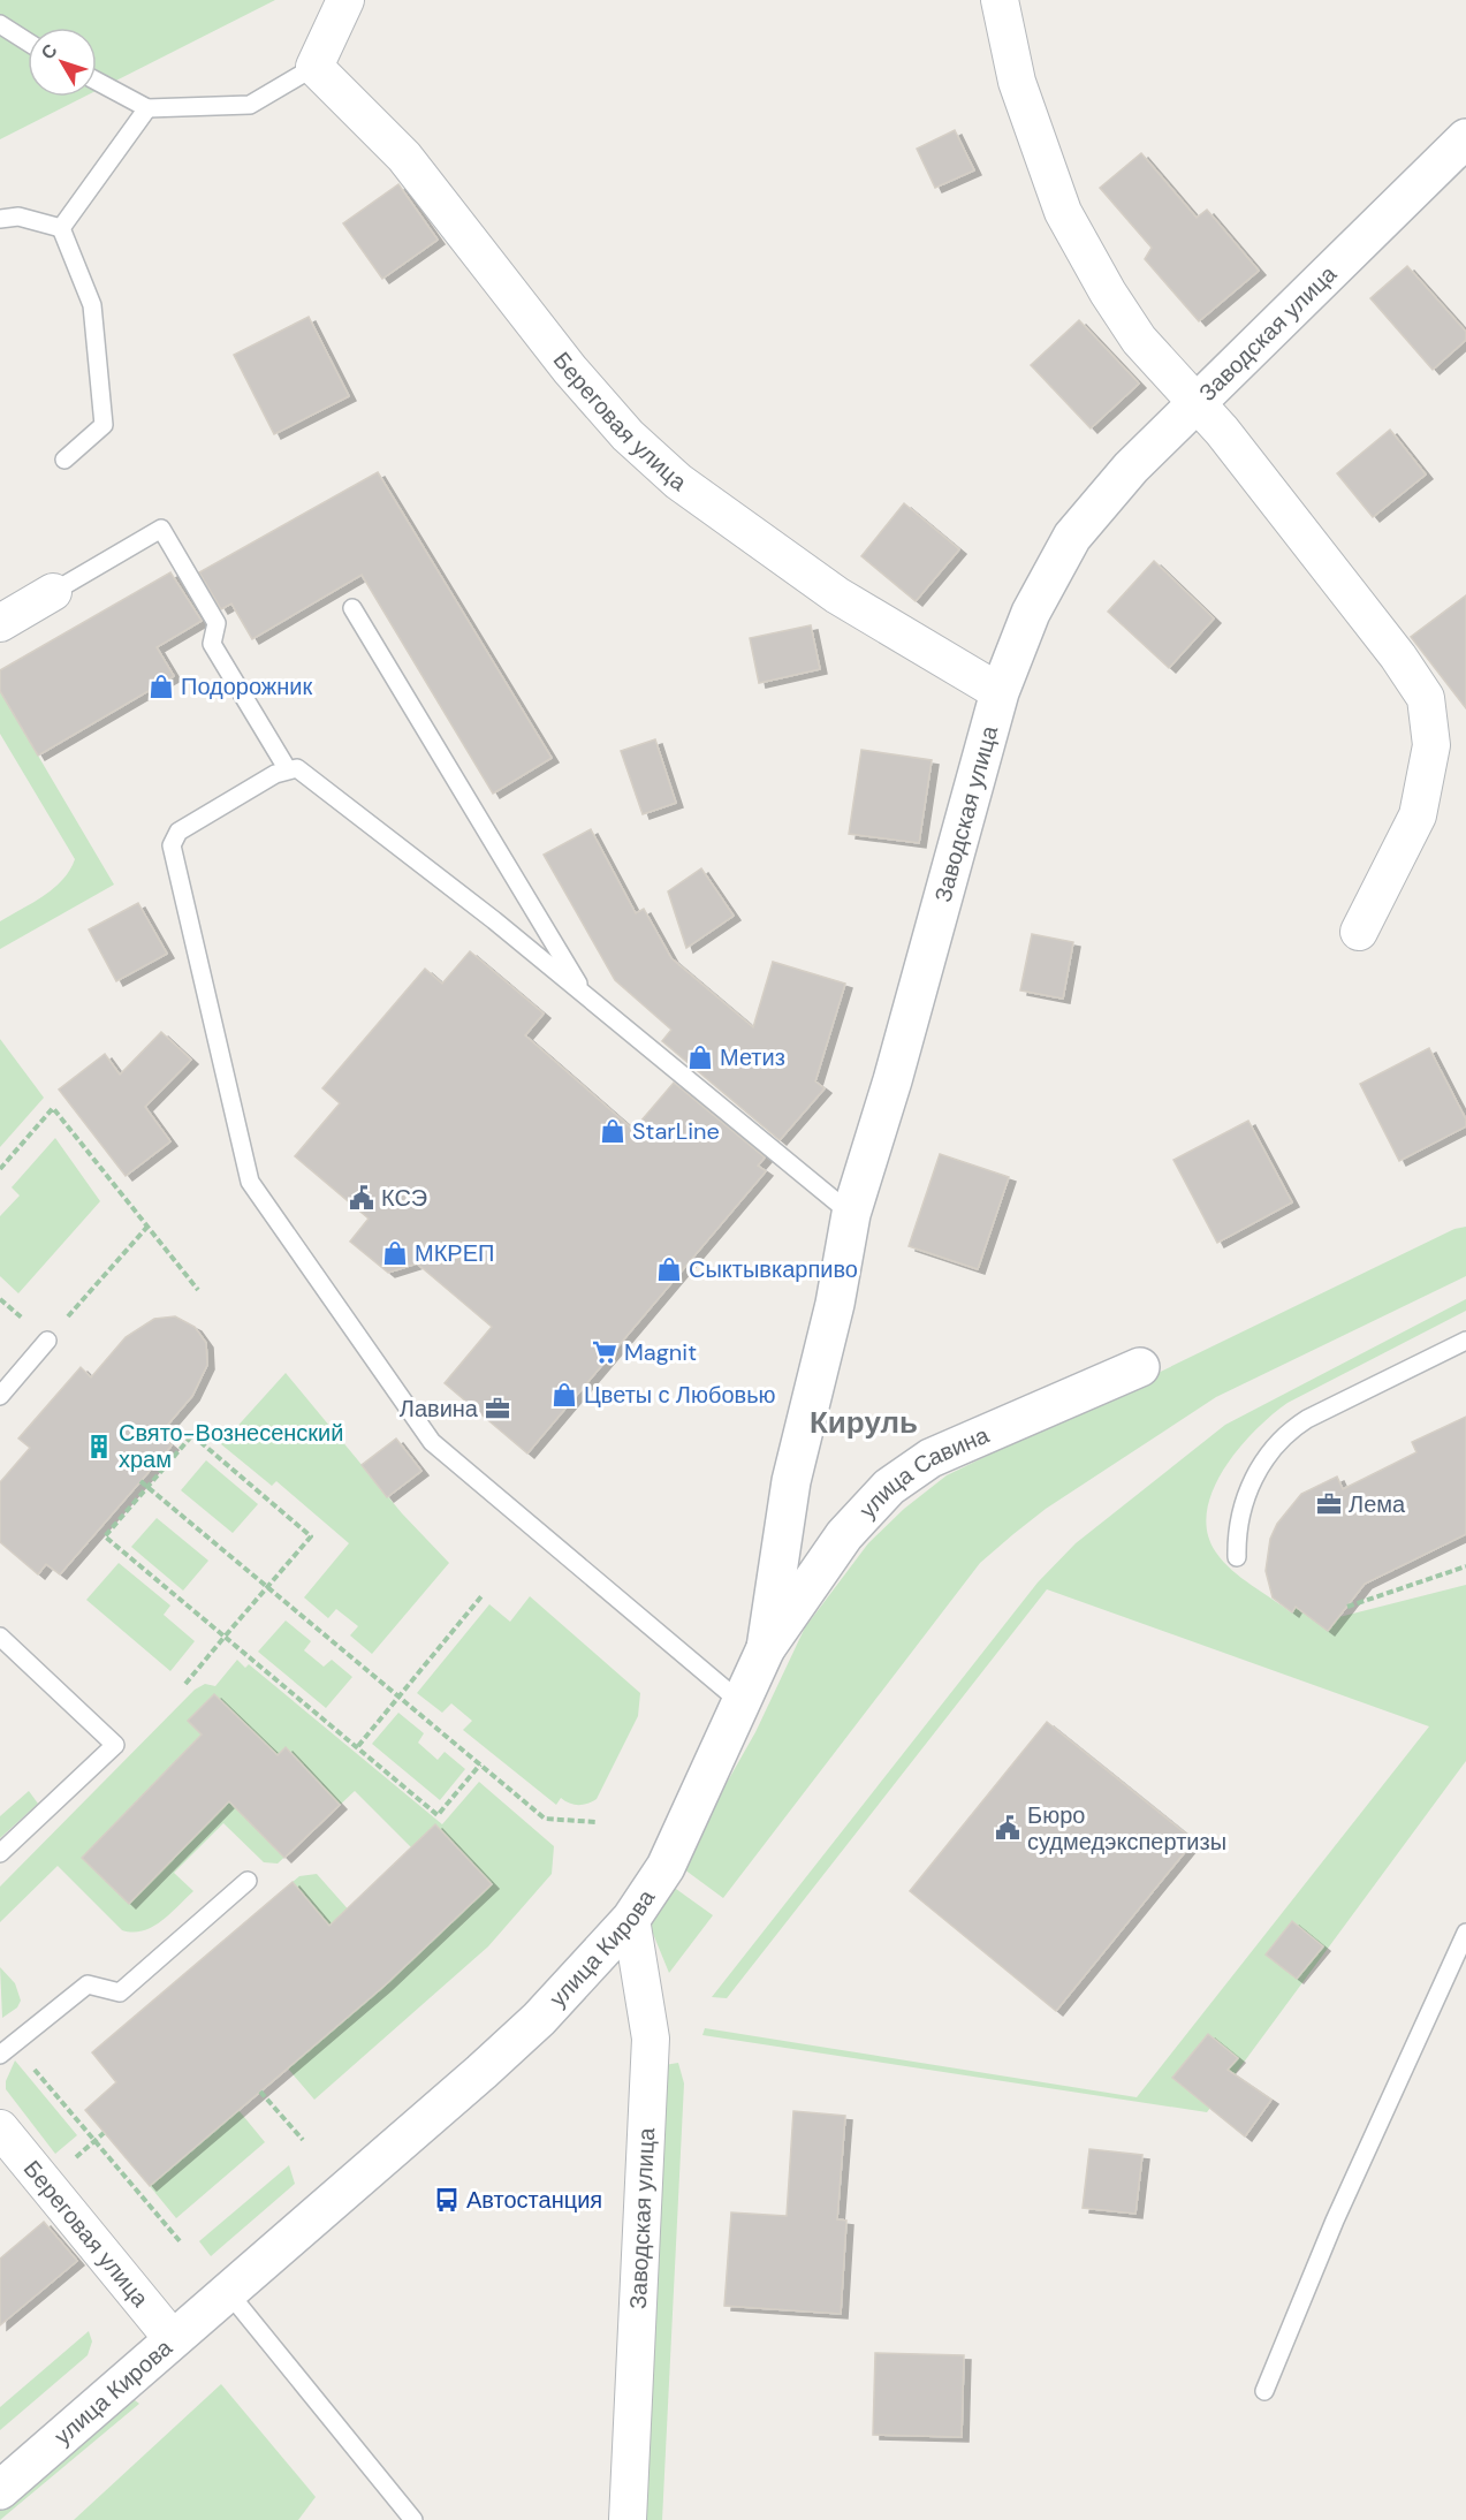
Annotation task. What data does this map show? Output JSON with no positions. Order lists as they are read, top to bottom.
{
  "streets": {
    "street": [
      "Заводская улица",
      "Береговая улица",
      "улица Савина",
      "улица Кирова"
    ]
  },
  "crossings": [
    ["Заводская улица", "Береговая улица"],
    ["Заводская улица", "улица Савина"],
    ["Заводская улица", "улица Кирова"],
    ["Береговая улица", "улица Кирова"],
    ["улица Савина", "улица Кирова"]
  ],
  "districts": ["Кируль"],
  "places": {
    "shop": [
      "Подорожник",
      "Метиз",
      "StarLine",
      "МКРЕП",
      "Сыктывкарпиво",
      "Цветы с Любовью"
    ],
    "public building": ["КСЭ", "Бюро судмедэкспертизы"],
    "supermarket": ["Magnit"],
    "office": ["Лавина", "Лема"],
    "building": ["Свято-Вознесенский храм"],
    "bus stop": ["Автостанция"]
  },
  "north": "top left"
}
